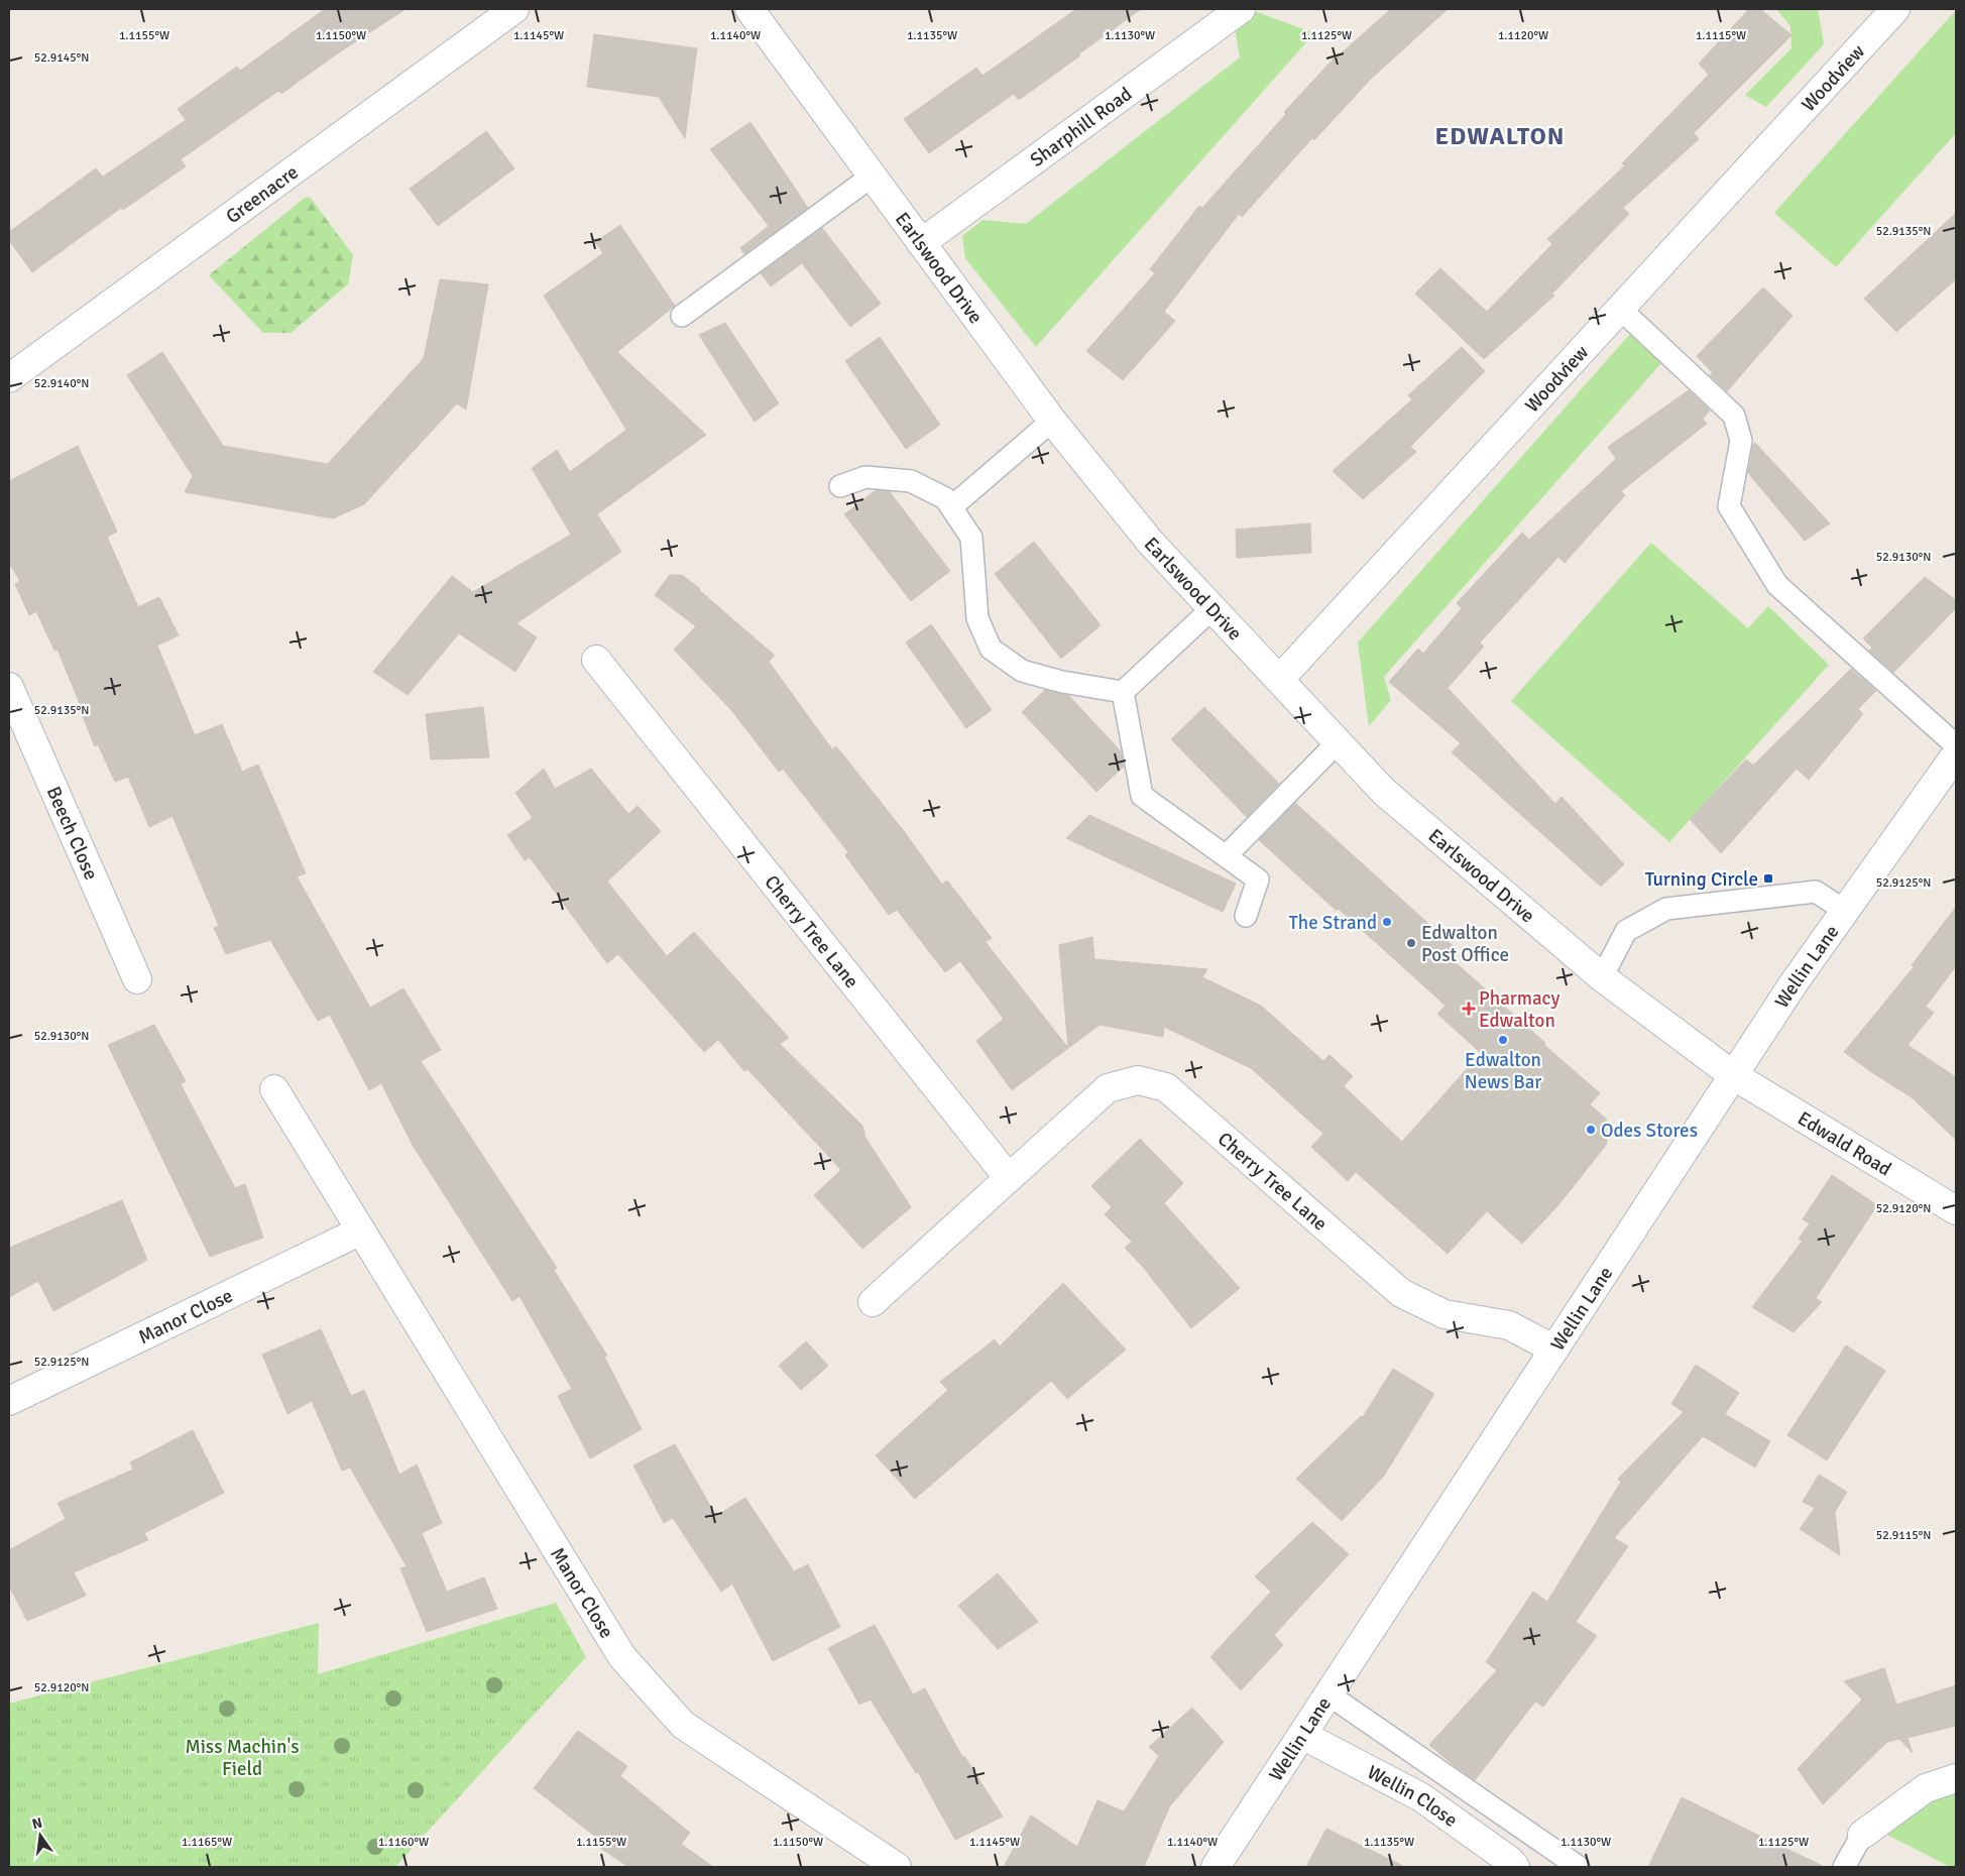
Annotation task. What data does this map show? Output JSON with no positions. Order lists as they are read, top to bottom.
{
  "streets": {
    "street": [
      "Woodview",
      "Sharphill Road",
      "Greenacre",
      "Earlswood Drive",
      "Beech Close",
      "Cherry Tree Lane",
      "Wellin Lane",
      "Edwald Road",
      "Manor Close",
      "Wellin Close"
    ]
  },
  "crossings": [
    ["Woodview", "Earlswood Drive"],
    ["Sharphill Road", "Earlswood Drive"],
    ["Earlswood Drive", "Wellin Lane"],
    ["Earlswood Drive", "Edwald Road"],
    ["Cherry Tree Lane", "Wellin Lane"],
    ["Wellin Lane", "Edwald Road"],
    ["Wellin Lane", "Wellin Close"]
  ],
  "districts": ["EDWALTON"],
  "parks": ["Miss Machin's Field"],
  "places": {
    "transit": ["Turning Circle"],
    "other": [
      "The Strand",
      "Edwalton Post Office",
      "Edwalton News Bar",
      "Odes Stores"
    ],
    "health": ["Pharmacy Edwalton"]
  },
  "north": "top",
  "coordinates": [
    "1.1155°W",
    "1.1150°W",
    "1.1145°W",
    "1.1140°W",
    "1.1135°W",
    "1.1130°W",
    "1.1125°W",
    "1.1120°W",
    "1.1115°W",
    "52.9145°N",
    "52.9135°N",
    "52.9140°N",
    "52.9130°N",
    "52.9125°N",
    "52.9120°N",
    "52.9115°N",
    "1.1165°W",
    "1.1160°W"
  ]
}
